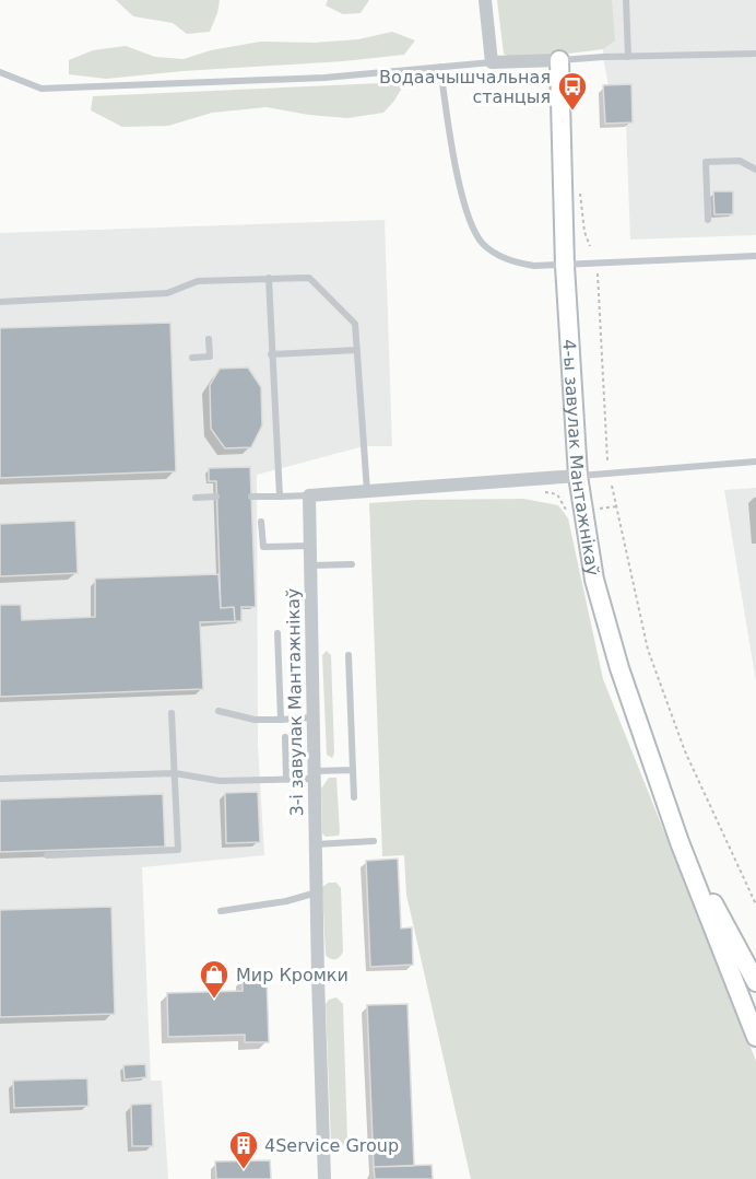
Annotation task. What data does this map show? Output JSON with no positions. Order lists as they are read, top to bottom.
{
  "streets": {
    "street": ["4-ы завулак Мантажнікаў", "3-і завулак Мантажнікаў"]
  },
  "places": {
    "bus stop": ["Водаачышчальная станцыя"],
    "shop": ["Мир Кромки"],
    "building": ["4Service Group"]
  }
}
